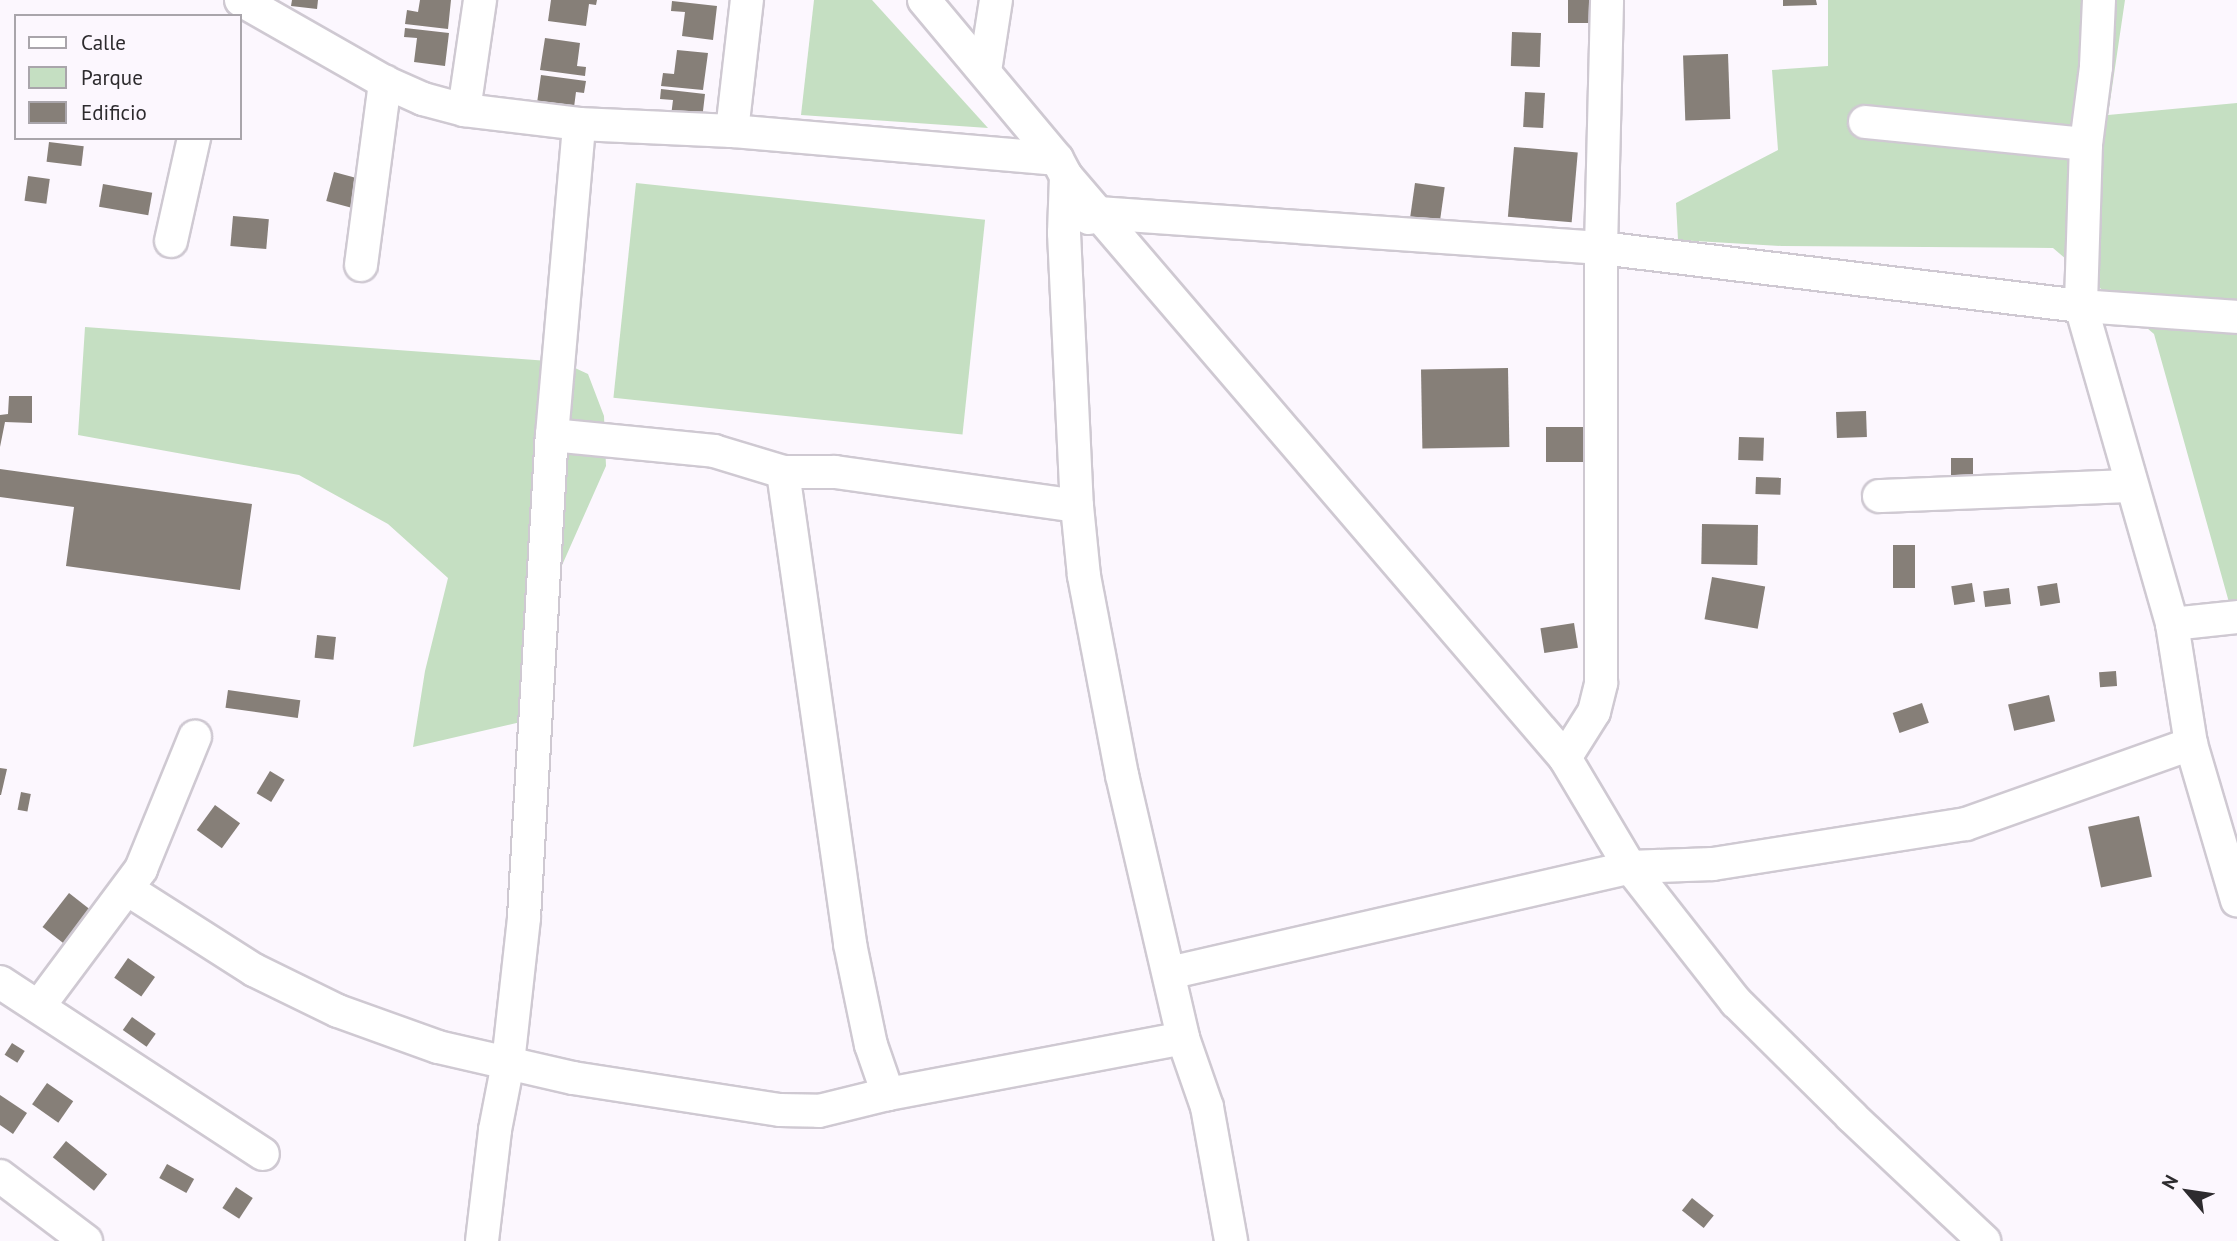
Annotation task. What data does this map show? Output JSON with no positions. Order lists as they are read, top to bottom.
{
  "legend": ["Calle", "Parque", "Edificio"],
  "north": "top left"
}
